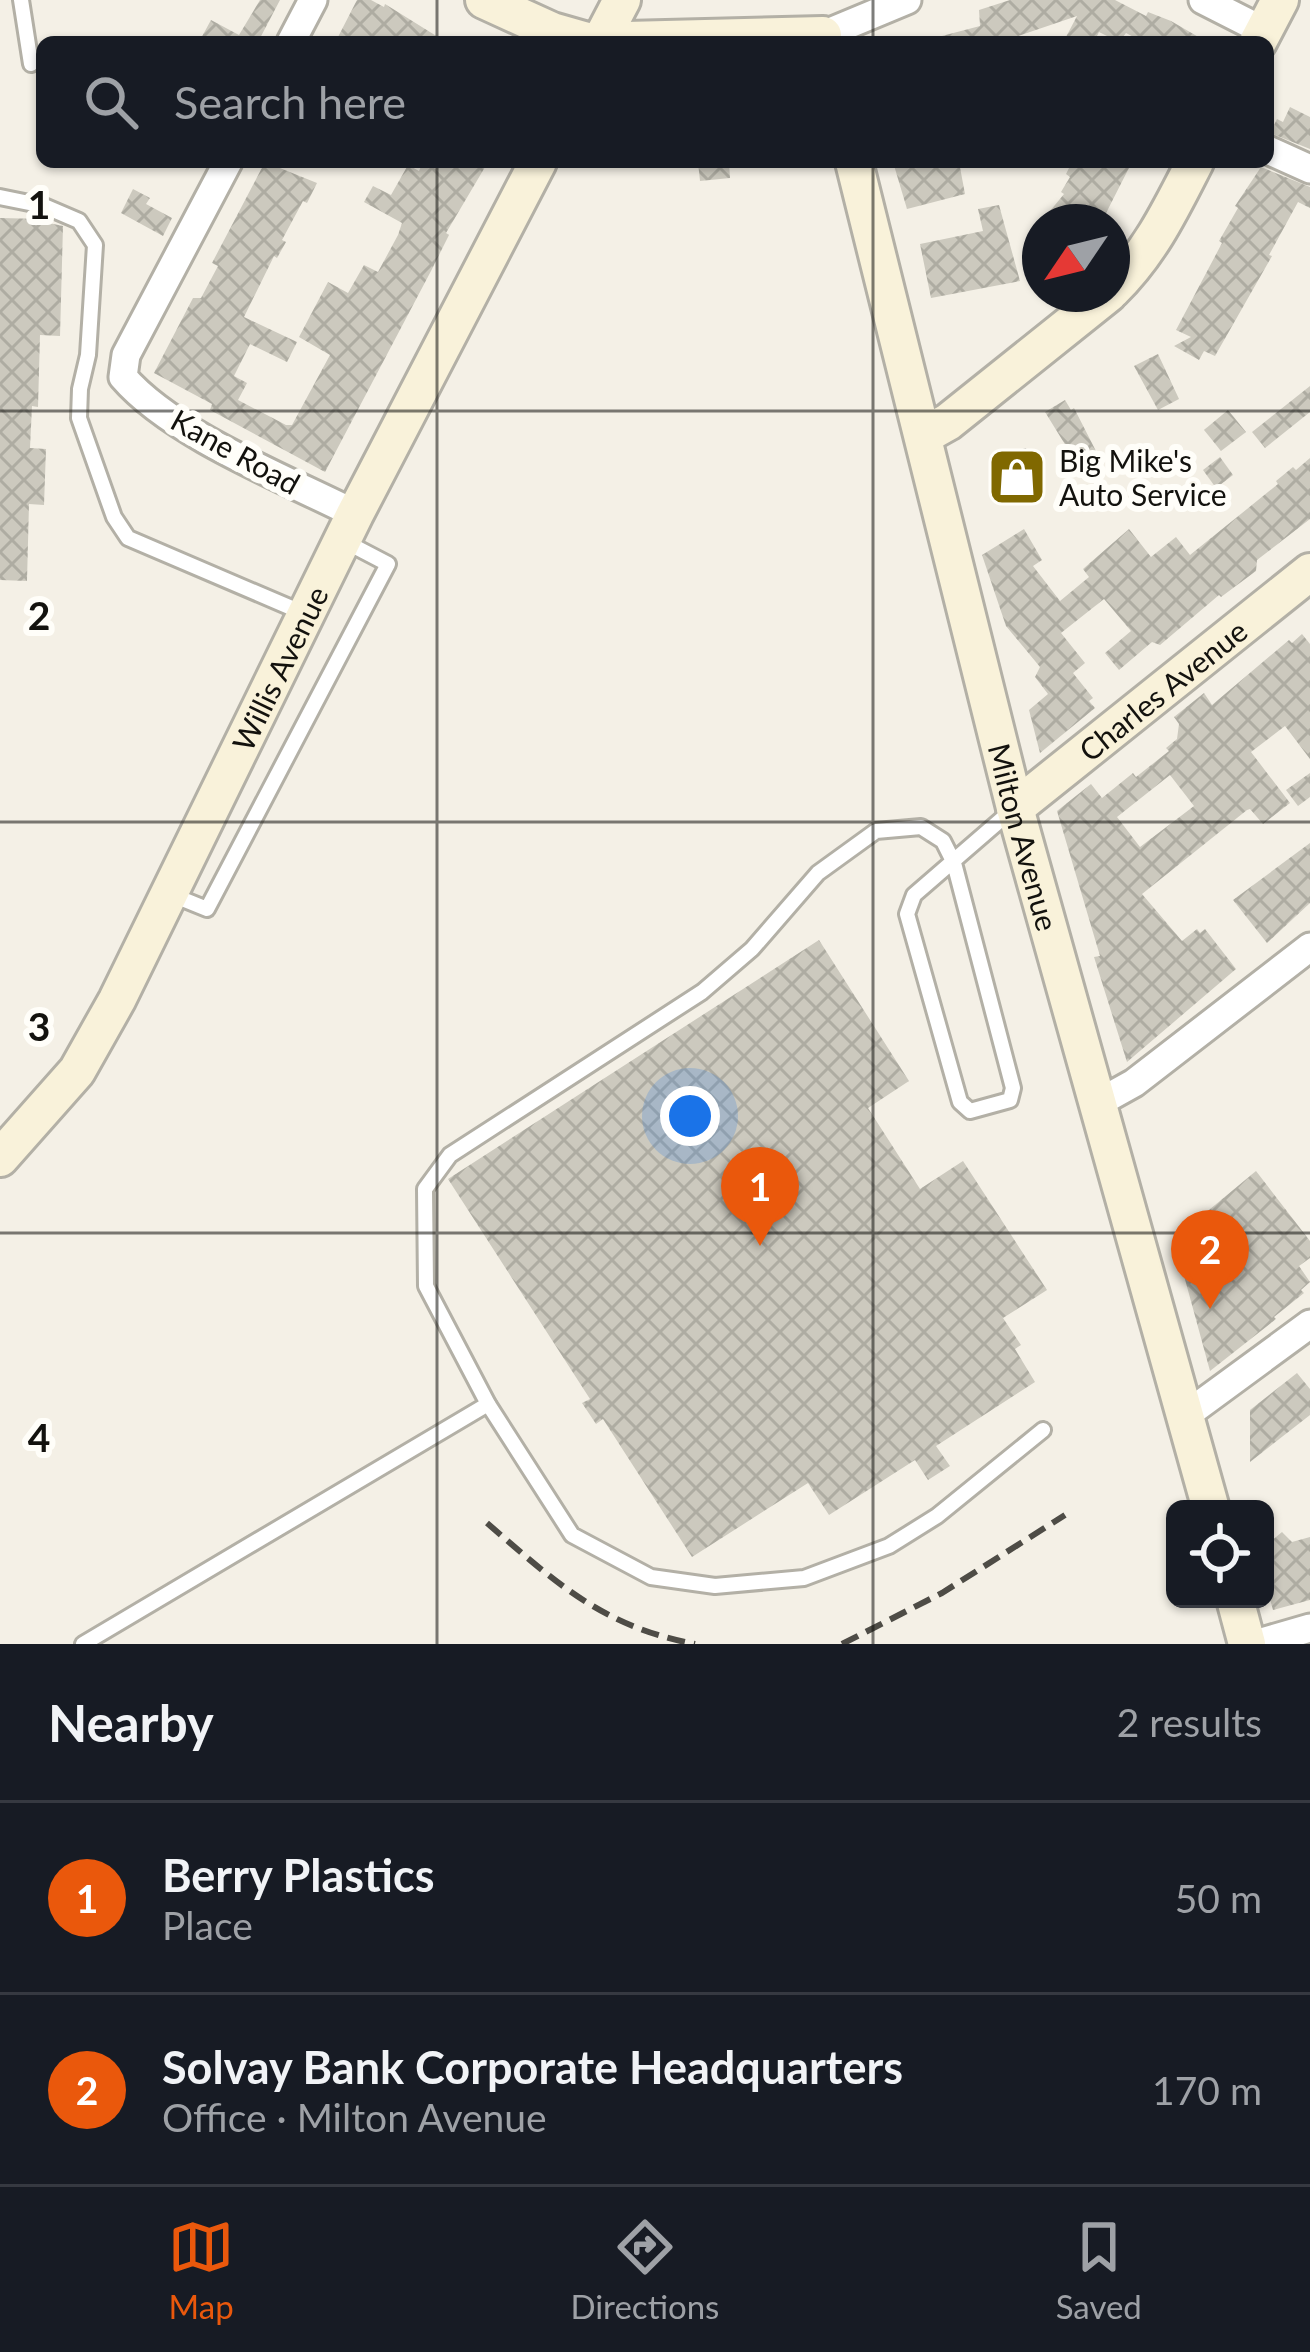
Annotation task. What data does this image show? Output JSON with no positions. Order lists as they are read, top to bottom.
{
  "streets": {
    "main road": ["Willis Avenue", "Charles Avenue", "Milton Avenue"],
    "street": ["Kane Road"]
  },
  "crossings": [
    ["Kane Road", "Willis Avenue"],
    ["Charles Avenue", "Milton Avenue"]
  ],
  "places": {
    "shop": ["Big Mike's Auto Service"]
  },
  "north": "bottom left",
  "page": {
    "search": "Search here",
    "pins": ["1", "2"],
    "heading": ["Nearby", "2 results"],
    "list": [
      {
        "mark": "1",
        "name": "Berry Plastics",
        "note": "Place",
        "value": "50 m"
      },
      {
        "mark": "2",
        "name": "Solvay Bank Corporate Headquarters",
        "note": "Office · Milton Avenue",
        "value": "170 m"
      }
    ],
    "nav": ["Map", "Directions", "Saved"]
  },
  "grid": {
    "rows": [
      "1",
      "2",
      "3",
      "4"
    ]
  }
}
